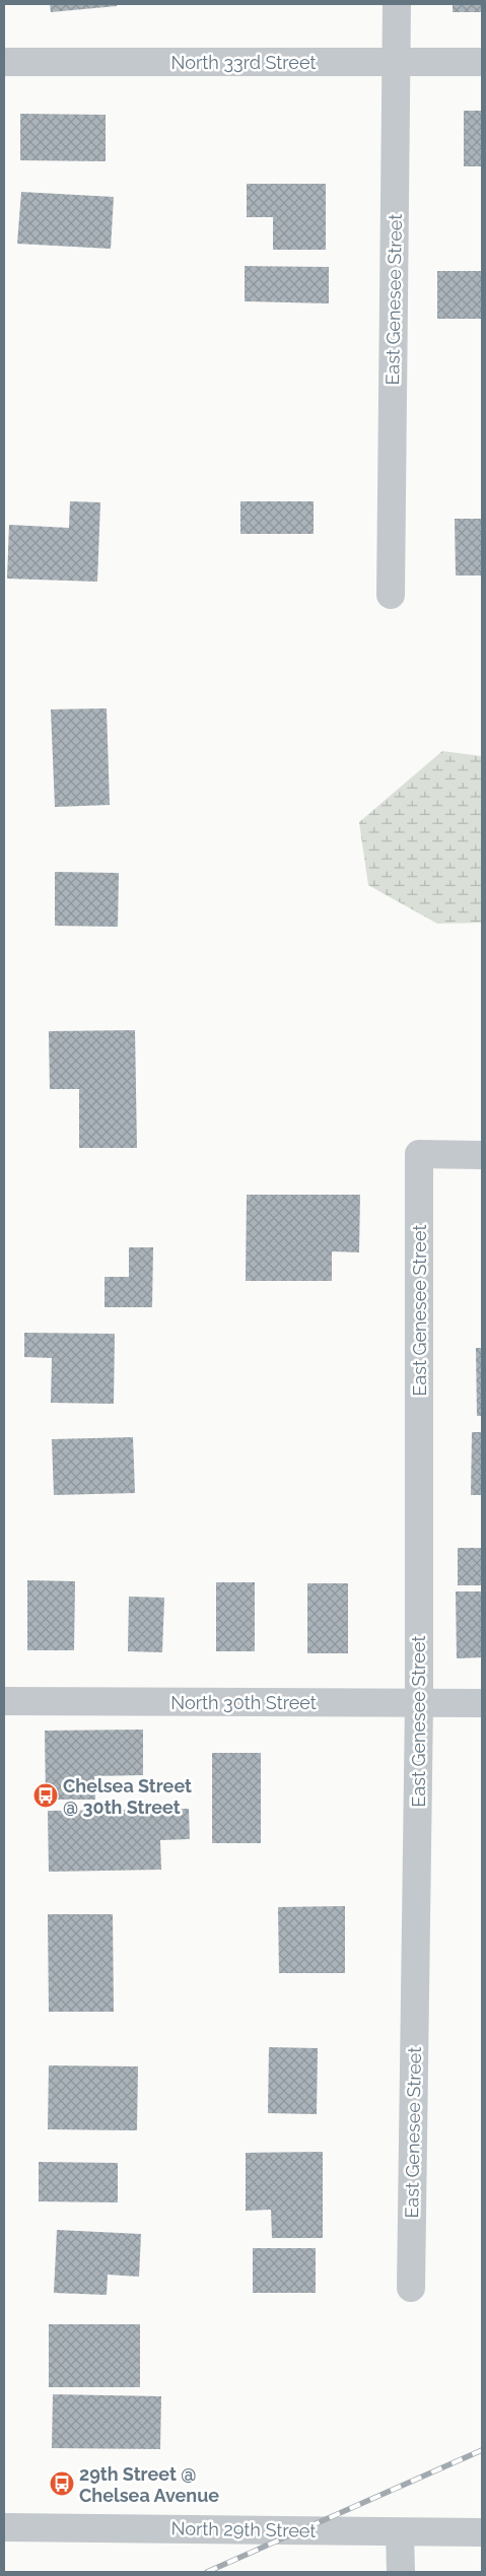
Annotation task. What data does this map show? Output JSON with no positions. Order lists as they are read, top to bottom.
{
  "streets": {
    "street": [
      "North 33rd Street",
      "East Genesee Street",
      "North 30th Street",
      "North 29th Street"
    ]
  },
  "crossings": [
    ["North 33rd Street", "East Genesee Street"],
    ["East Genesee Street", "North 30th Street"]
  ],
  "places": {
    "bus stop": ["Chelsea Street @ 30th Street", "29th Street @ Chelsea Avenue"]
  }
}
